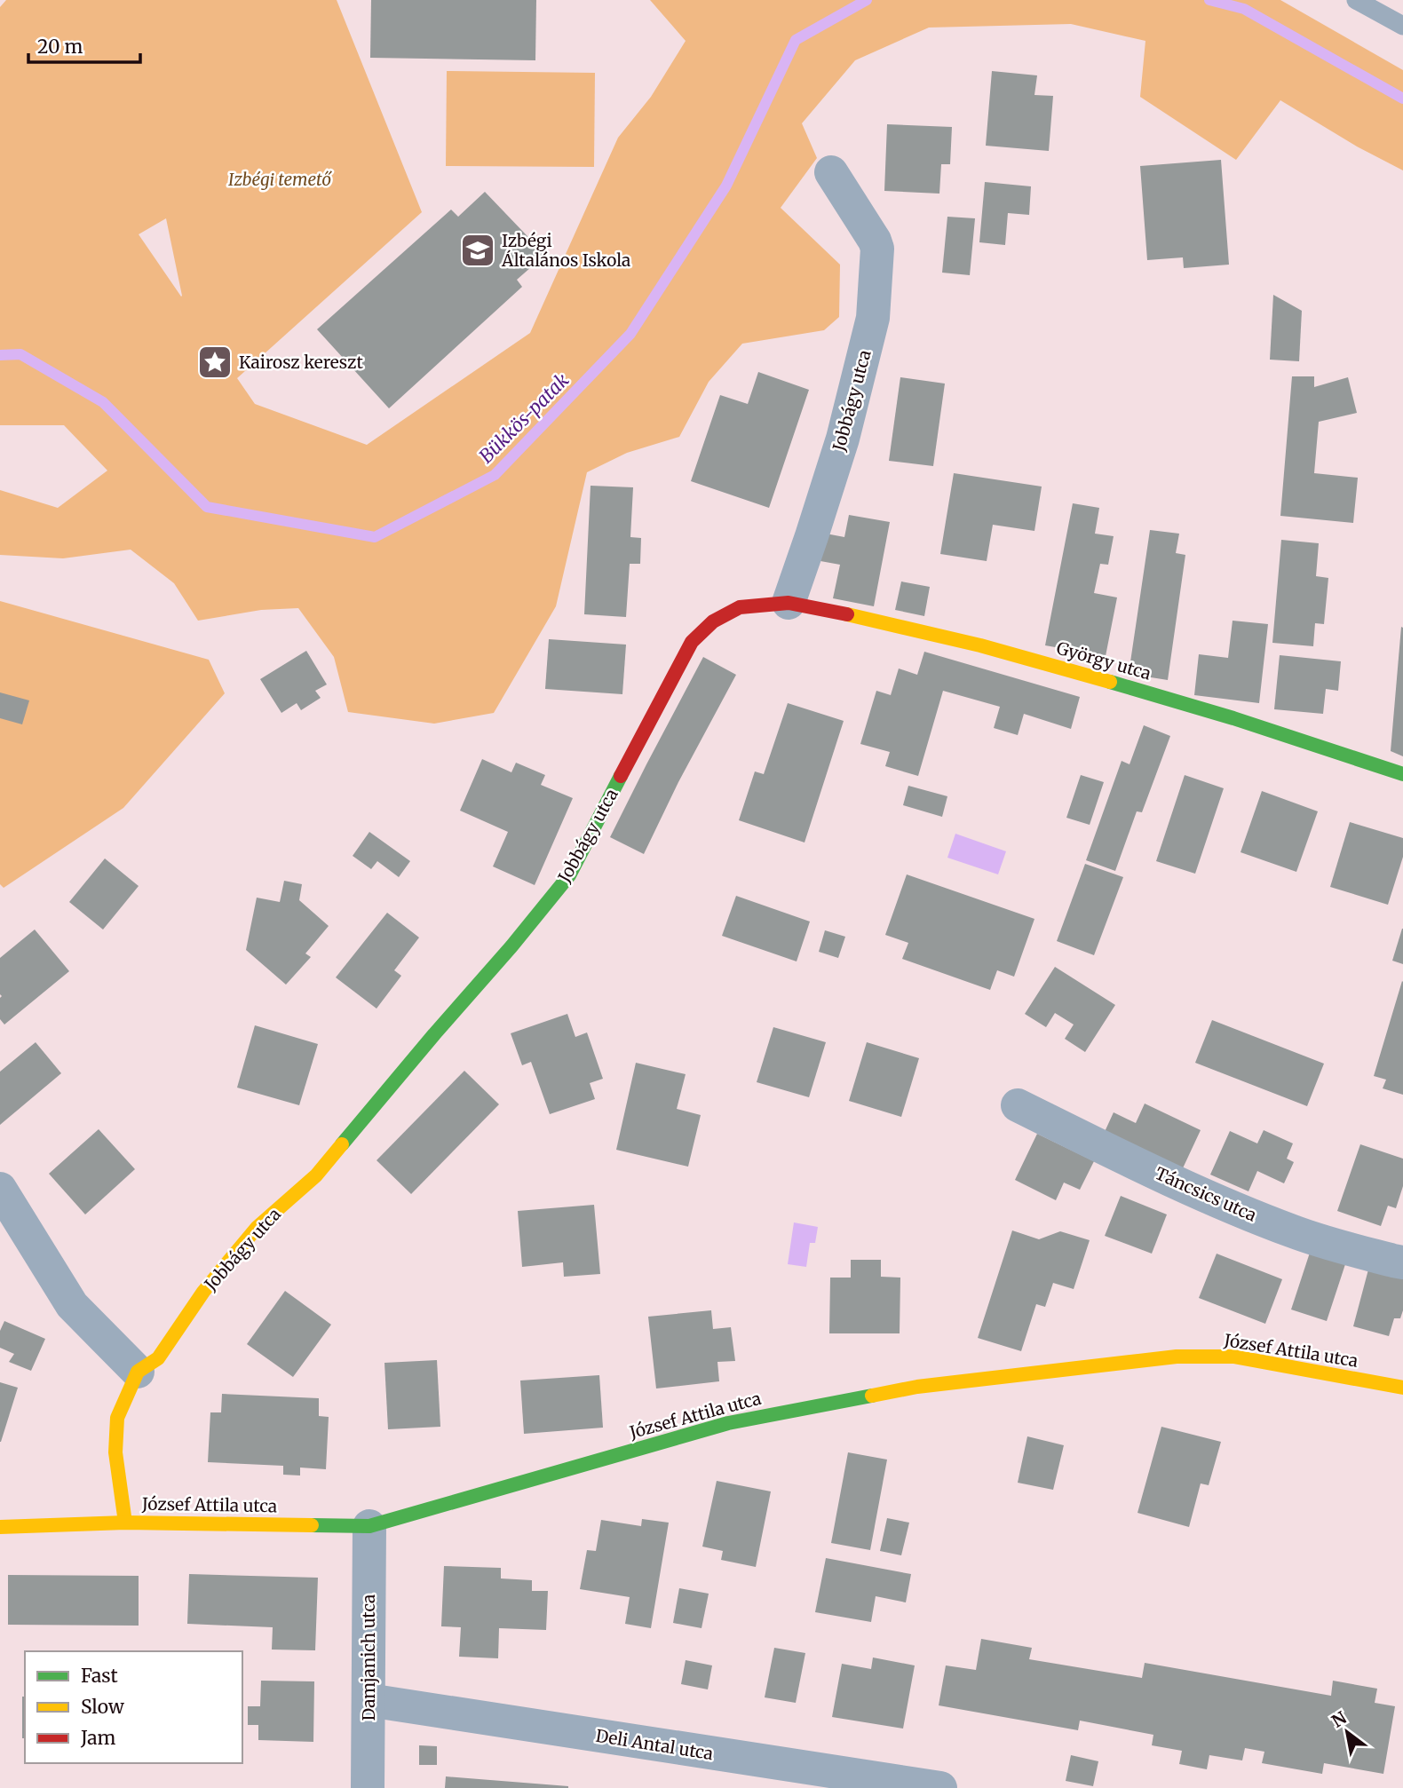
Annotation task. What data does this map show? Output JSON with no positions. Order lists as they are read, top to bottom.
{
  "streets": {
    "street": [
      "Jobbágy utca",
      "György utca",
      "Táncsics utca",
      "József Attila utca",
      "Damjanich utca",
      "Deli Antal utca"
    ]
  },
  "crossings": [
    ["Jobbágy utca", "György utca"],
    ["Jobbágy utca", "József Attila utca"],
    ["József Attila utca", "Damjanich utca"],
    ["Damjanich utca", "Deli Antal utca"]
  ],
  "water": ["Bükkös-patak"],
  "parks": ["Izbégi temető"],
  "places": {
    "school or university": ["Izbégi Általános Iskola"],
    "place": ["Kairosz kereszt"]
  },
  "legend": ["Fast", "Slow", "Jam"],
  "scale_bar": "20 m",
  "north": "top left"
}
